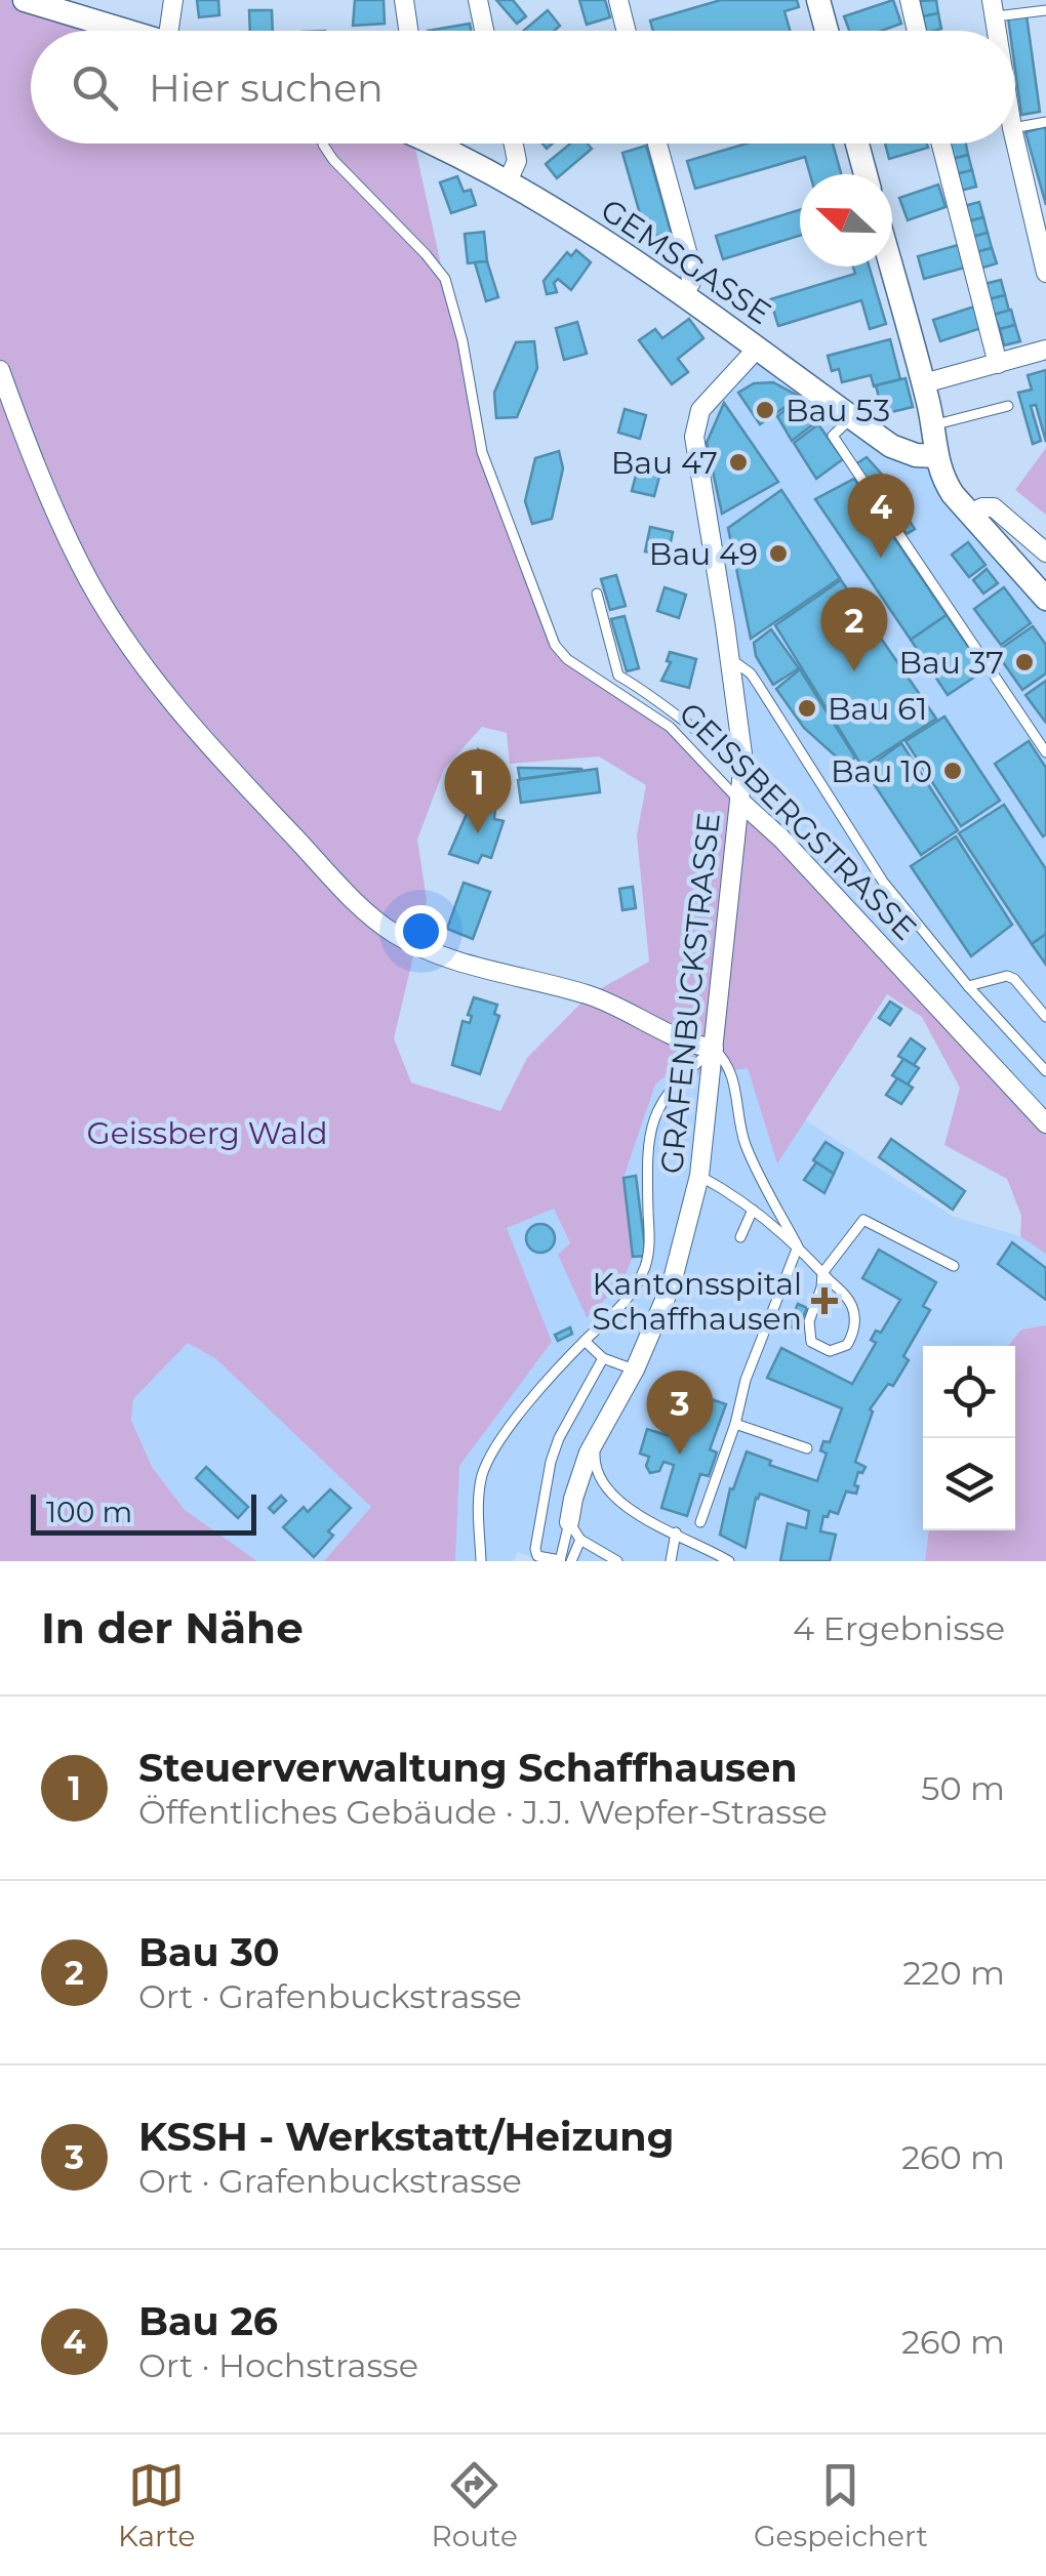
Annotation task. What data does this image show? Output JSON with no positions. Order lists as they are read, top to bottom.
{
  "streets": {
    "street": ["GEMSGASSE", "GEISSBERGSTRASSE", "GRAFENBUCKSTRASSE"]
  },
  "crossings": [
    ["GEMSGASSE", "GRAFENBUCKSTRASSE"],
    ["GEISSBERGSTRASSE", "GRAFENBUCKSTRASSE"]
  ],
  "parks": ["Geissberg Wald"],
  "places": {
    "other": [
      "Bau 53",
      "Bau 47",
      "Bau 49",
      "Bau 37",
      "Bau 61",
      "Bau 10"
    ],
    "health": ["Kantonsspital Schaffhausen"]
  },
  "scale_bar": "100 m",
  "north": "left",
  "page": {
    "search": "Hier suchen",
    "pins": [
      "4",
      "2",
      "1",
      "3"
    ],
    "scale": "100 m",
    "heading": ["In der Nähe", "4 Ergebnisse"],
    "list": [
      {
        "mark": "1",
        "name": "Steuerverwaltung Schaffhausen",
        "note": "Öffentliches Gebäude · J.J. Wepfer-Strasse",
        "value": "50 m"
      },
      {
        "mark": "2",
        "name": "Bau 30",
        "note": "Ort · Grafenbuckstrasse",
        "value": "220 m"
      },
      {
        "mark": "3",
        "name": "KSSH - Werkstatt/Heizung",
        "note": "Ort · Grafenbuckstrasse",
        "value": "260 m"
      },
      {
        "mark": "4",
        "name": "Bau 26",
        "note": "Ort · Hochstrasse",
        "value": "260 m"
      }
    ],
    "nav": ["Karte", "Route", "Gespeichert"]
  }
}
